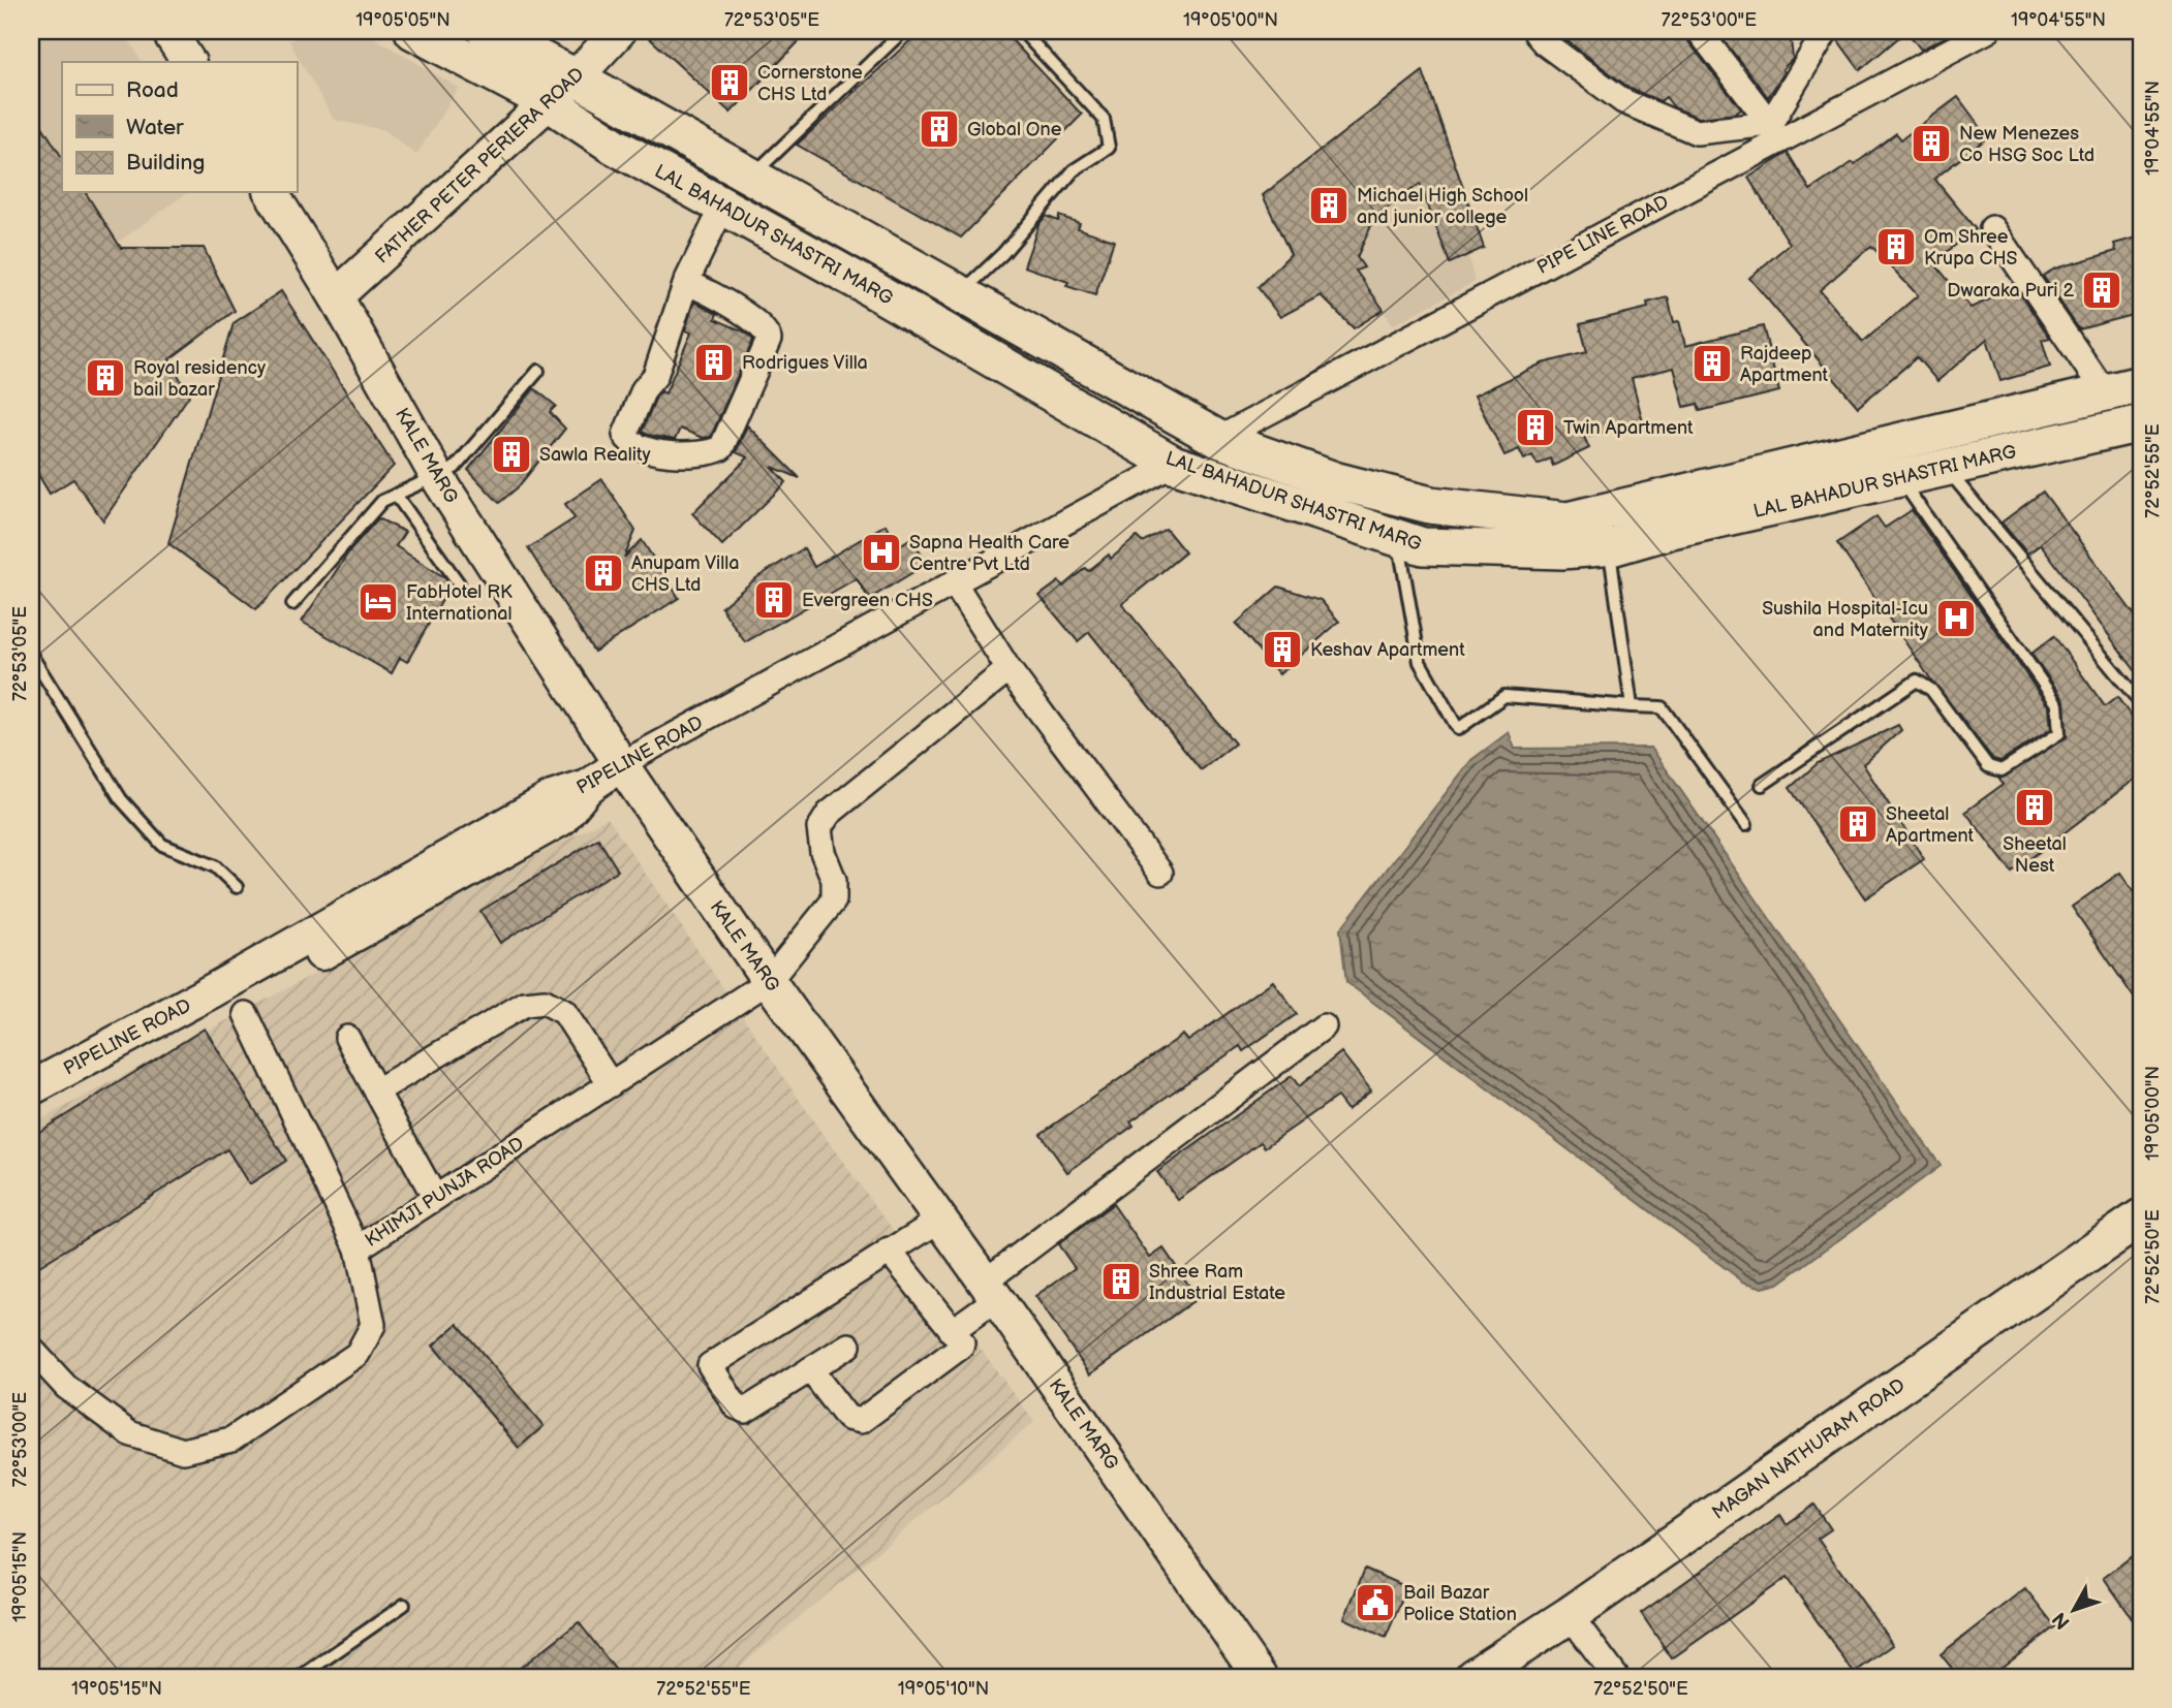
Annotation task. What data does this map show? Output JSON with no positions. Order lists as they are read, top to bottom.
{
  "streets": {
    "main road": [
      "FATHER PETER PERIERA ROAD",
      "LAL BAHADUR SHASTRI MARG",
      "KALE MARG",
      "PIPELINE ROAD",
      "MAGAN NATHURAM ROAD"
    ],
    "street": ["PIPE LINE ROAD", "KHIMJI PUNJA ROAD"]
  },
  "crossings": [
    ["FATHER PETER PERIERA ROAD", "LAL BAHADUR SHASTRI MARG"],
    ["FATHER PETER PERIERA ROAD", "KALE MARG"],
    ["LAL BAHADUR SHASTRI MARG", "PIPE LINE ROAD"],
    ["LAL BAHADUR SHASTRI MARG", "PIPELINE ROAD"],
    ["KALE MARG", "PIPELINE ROAD"],
    ["KALE MARG", "KHIMJI PUNJA ROAD"]
  ],
  "places": {
    "building": [
      "Cornerstone CHS Ltd",
      "Global One",
      "New Menezes Co HSG Soc Ltd",
      "Michael High School and junior college",
      "Om Shree Krupa CHS",
      "Dwaraka Puri 2",
      "Rodrigues Villa",
      "Rajdeep Apartment",
      "Royal residency bail bazar",
      "Twin Apartment",
      "Sawla Reality",
      "Anupam Villa CHS Ltd",
      "Evergreen CHS",
      "Keshav Apartment",
      "Sheetal Nest",
      "Sheetal Apartment",
      "Shree Ram Industrial Estate"
    ],
    "hospital": ["Sapna Health Care Centre Pvt Ltd", "Sushila Hospital-Icu and Maternity"],
    "hotel": ["FabHotel RK International"],
    "public building": ["Bail Bazar Police Station"]
  },
  "legend": ["Road", "Water", "Building"],
  "north": "bottom left",
  "coordinates": [
    "19°05'05\"N",
    "72°53'05\"E",
    "19°05'00\"N",
    "72°53'00\"E",
    "19°04'55\"N",
    "72°52'55\"E",
    "72°52'50\"E",
    "19°05'15\"N",
    "19°05'10\"N"
  ]
}
